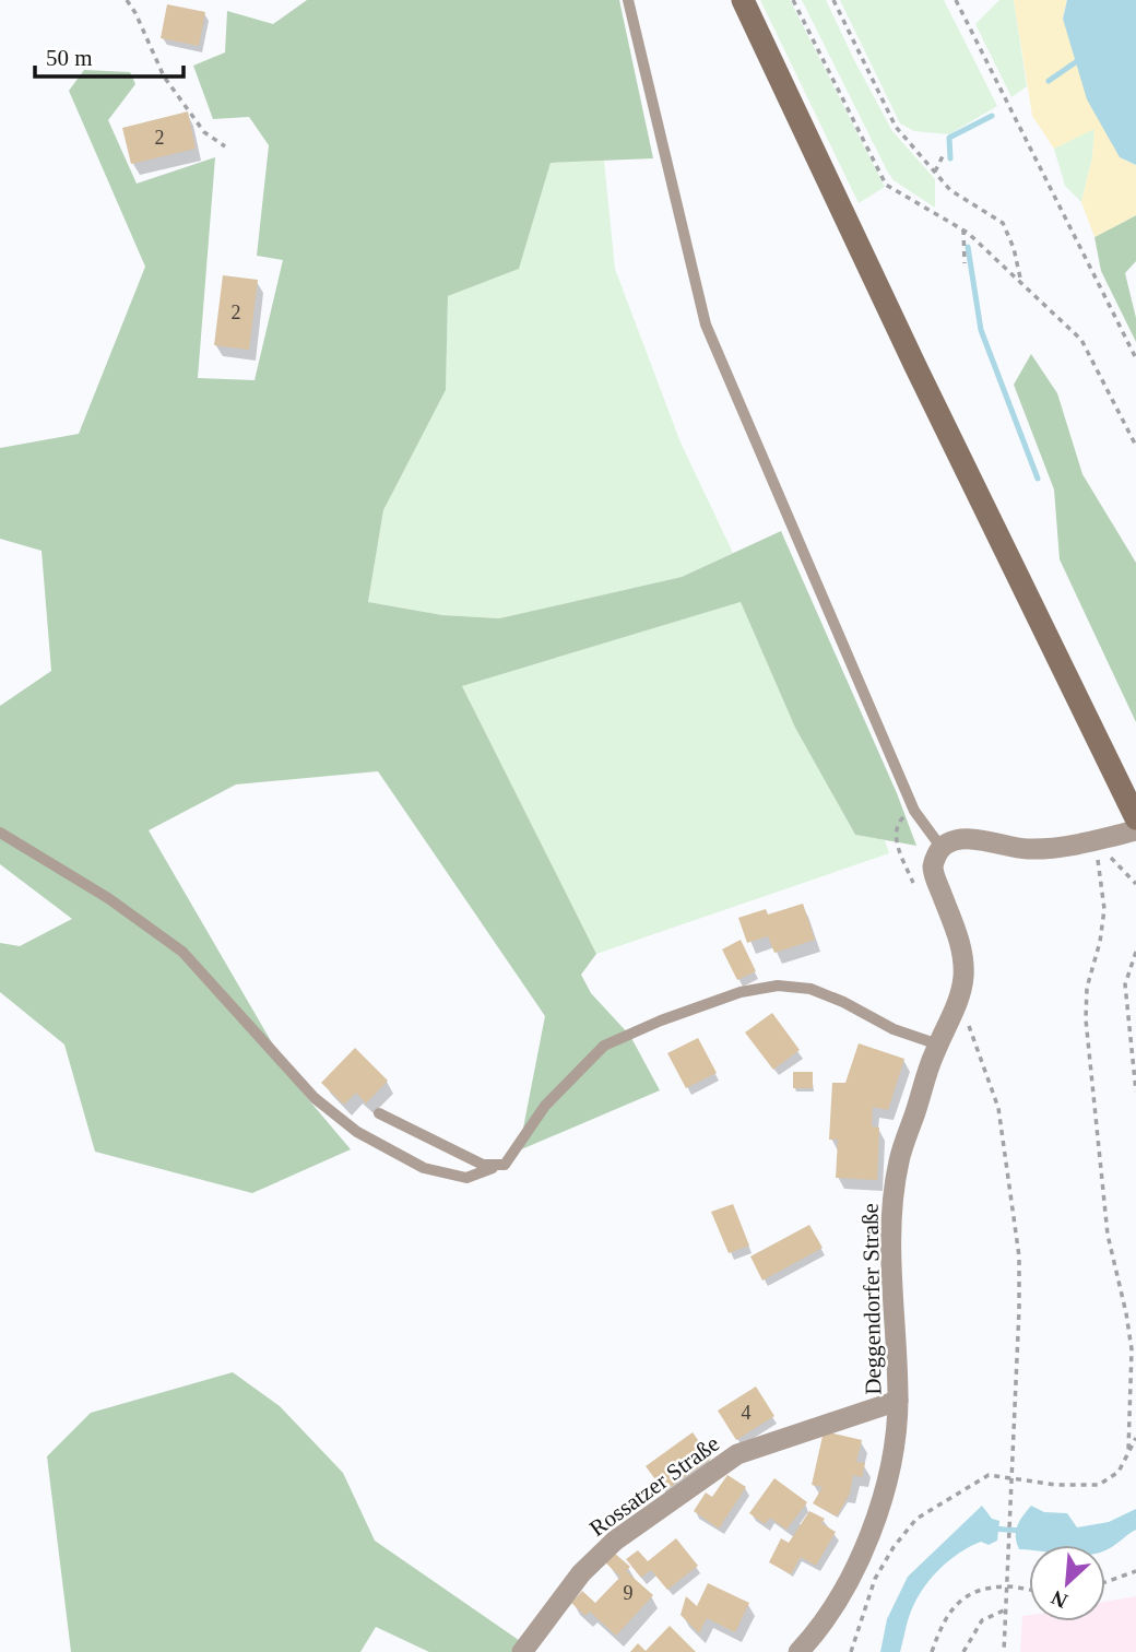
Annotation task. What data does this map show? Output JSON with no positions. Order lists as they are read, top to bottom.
{
  "streets": {
    "street": ["Deggendorfer Straße", "Rossatzer Straße"]
  },
  "crossings": [
    ["Deggendorfer Straße", "Rossatzer Straße"]
  ],
  "house_numbers": [
    "2",
    "2",
    "4",
    "9"
  ],
  "scale_bar": "50 m",
  "north": "bottom left"
}
